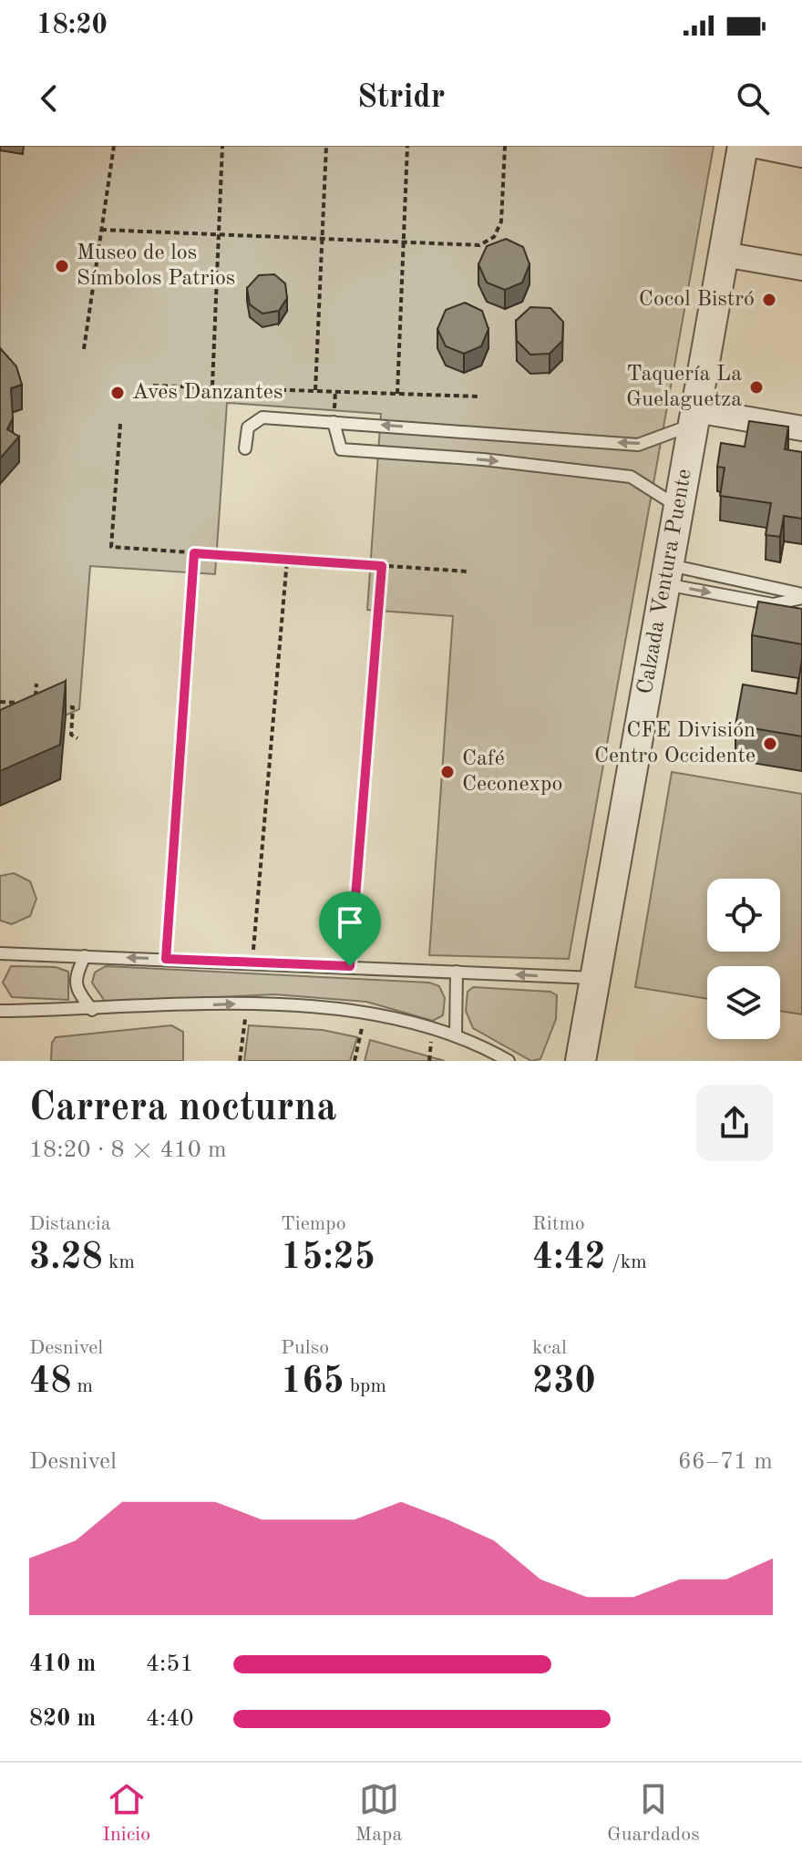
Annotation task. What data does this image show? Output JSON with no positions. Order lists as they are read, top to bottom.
{
  "streets": {
    "street": ["Calzada Ventura Puente"]
  },
  "places": [
    "Museo de los Símbolos Patrios",
    "Cocol Bistró",
    "Taquería La Guelaguetza",
    "Aves Danzantes",
    "CFE División Centro Occidente",
    "Café Ceconexpo"
  ],
  "page": {
    "status": "18:20",
    "header": "Stridr",
    "heading": ["Carrera nocturna", "18:20 · 8 × 410 m"],
    "stats": [
      ["Distancia", "3.28 km"],
      ["Tiempo", "15:25"],
      ["Ritmo", "4:42 /km"],
      ["Desnivel", "48 m"],
      ["Pulso", "165 bpm"],
      ["kcal", "230"]
    ],
    "chart": ["Desnivel", "66–71 m"],
    "list": [
      {
        "name": "410 m",
        "note": "4:51"
      },
      {
        "name": "820 m",
        "note": "4:40"
      }
    ],
    "tabs": ["Inicio", "Mapa", "Guardados"]
  }
}
